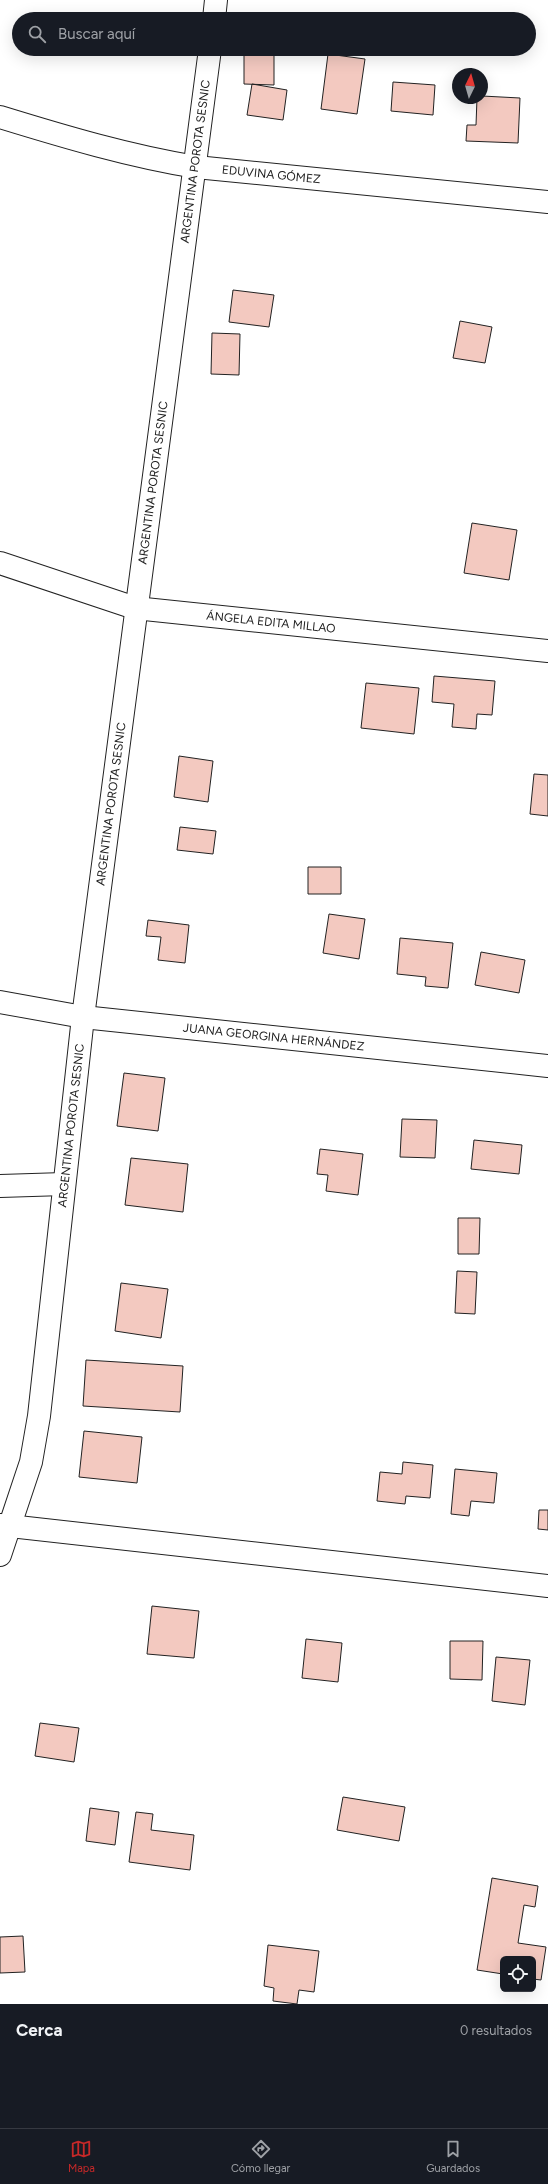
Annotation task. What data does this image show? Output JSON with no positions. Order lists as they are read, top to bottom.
{
  "streets": {
    "street": [
      "ARGENTINA POROTA SESNIC",
      "EDUVINA GÓMEZ",
      "ÁNGELA EDITA MILLAO",
      "JUANA GEORGINA HERNÁNDEZ"
    ]
  },
  "crossings": [
    ["ARGENTINA POROTA SESNIC", "EDUVINA GÓMEZ"],
    ["ARGENTINA POROTA SESNIC", "ÁNGELA EDITA MILLAO"],
    ["ARGENTINA POROTA SESNIC", "JUANA GEORGINA HERNÁNDEZ"]
  ],
  "north": "top",
  "page": {
    "search": "Buscar aquí",
    "heading": ["Cerca", "0 resultados"],
    "nav": ["Mapa", "Cómo llegar", "Guardados"]
  }
}
